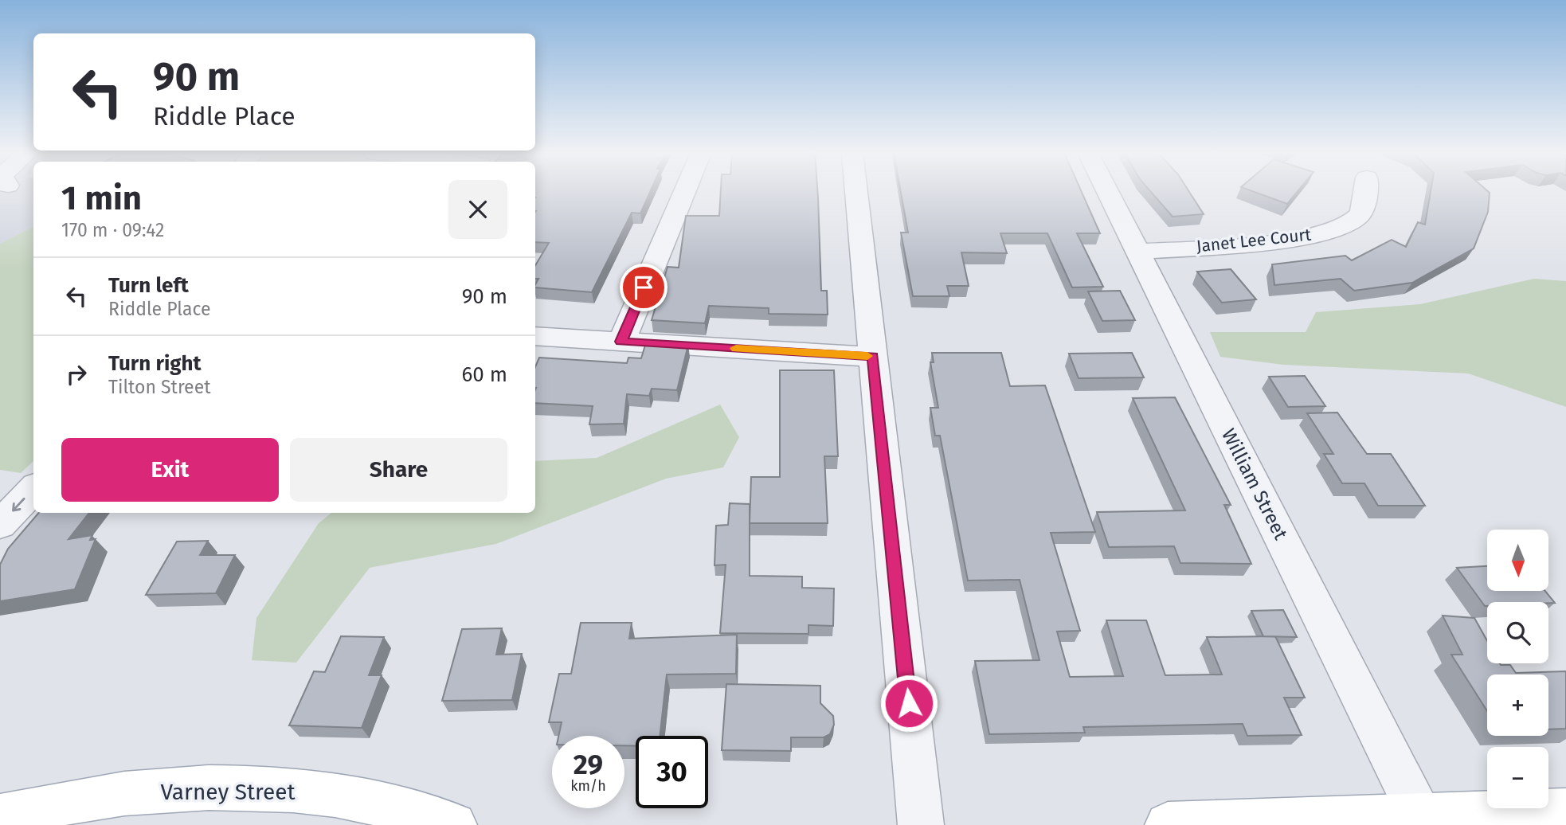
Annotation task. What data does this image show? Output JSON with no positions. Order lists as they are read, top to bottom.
{
  "streets": {
    "main road": ["Varney Street"],
    "street": ["Janet Lee Court", "William Street"]
  },
  "crossings": [
    ["Janet Lee Court", "William Street"]
  ],
  "north": "bottom",
  "page": {
    "turn": ["90 m", "Riddle Place"],
    "heading": ["1 min", "170 m · 09:42"],
    "list": [
      {
        "name": "Turn left",
        "note": "Riddle Place",
        "value": "90 m"
      },
      {
        "name": "Turn right",
        "note": "Tilton Street",
        "value": "60 m"
      }
    ],
    "buttons": ["Exit", "Share"],
    "map_buttons": ["+", "−"],
    "speed": "29 km/h",
    "limit": "30"
  }
}
